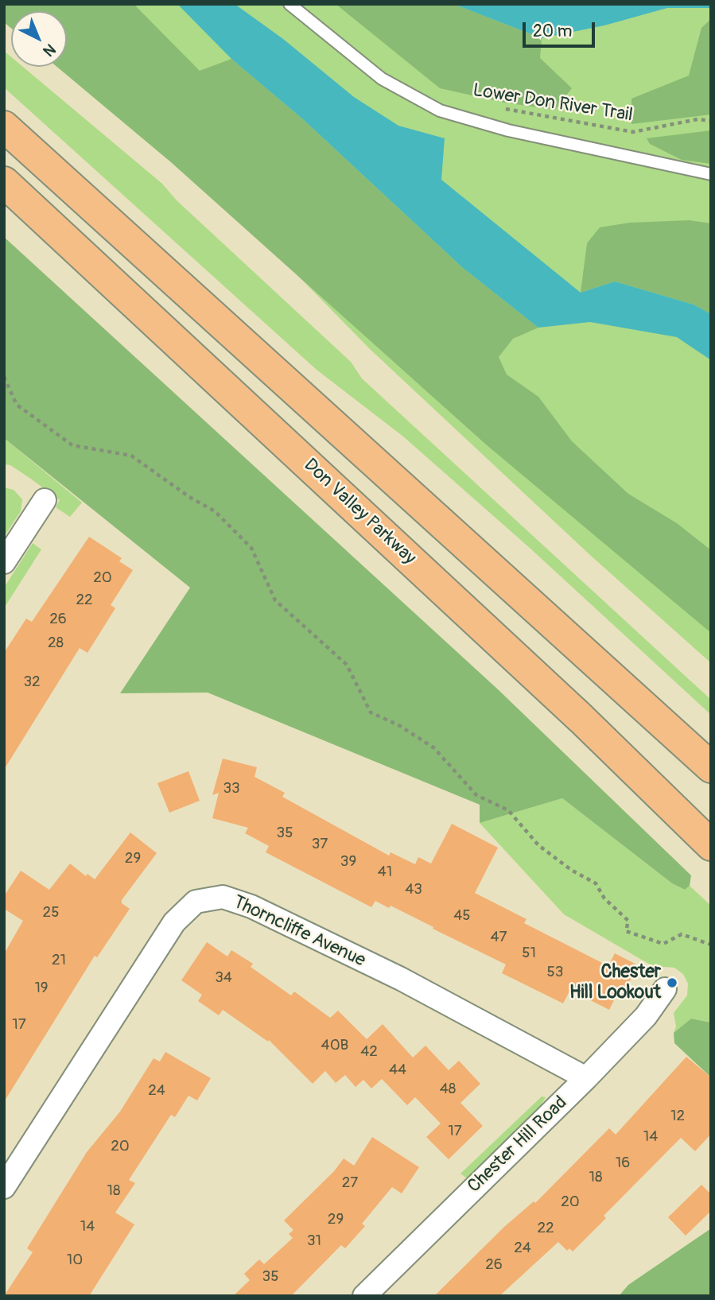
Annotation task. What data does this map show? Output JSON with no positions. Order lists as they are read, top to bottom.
{
  "streets": {
    "highway": ["Don Valley Parkway"],
    "street": ["Thorncliffe Avenue", "Chester Hill Road"],
    "path": ["Lower Don River Trail"]
  },
  "crossings": [
    ["Thorncliffe Avenue", "Chester Hill Road"]
  ],
  "places": ["Chester Hill Lookout"],
  "house_numbers": [
    "20",
    "22",
    "26",
    "28",
    "32",
    "33",
    "35",
    "37",
    "29",
    "39",
    "41",
    "43",
    "25",
    "45",
    "47",
    "51",
    "21",
    "53",
    "34",
    "19",
    "17",
    "40B",
    "42",
    "44",
    "48",
    "24",
    "12",
    "17",
    "14",
    "20",
    "16",
    "18",
    "27",
    "18",
    "20",
    "29",
    "14",
    "22",
    "31",
    "24",
    "10",
    "26",
    "35"
  ],
  "scale_bar": "20 m",
  "north": "bottom right"
}
